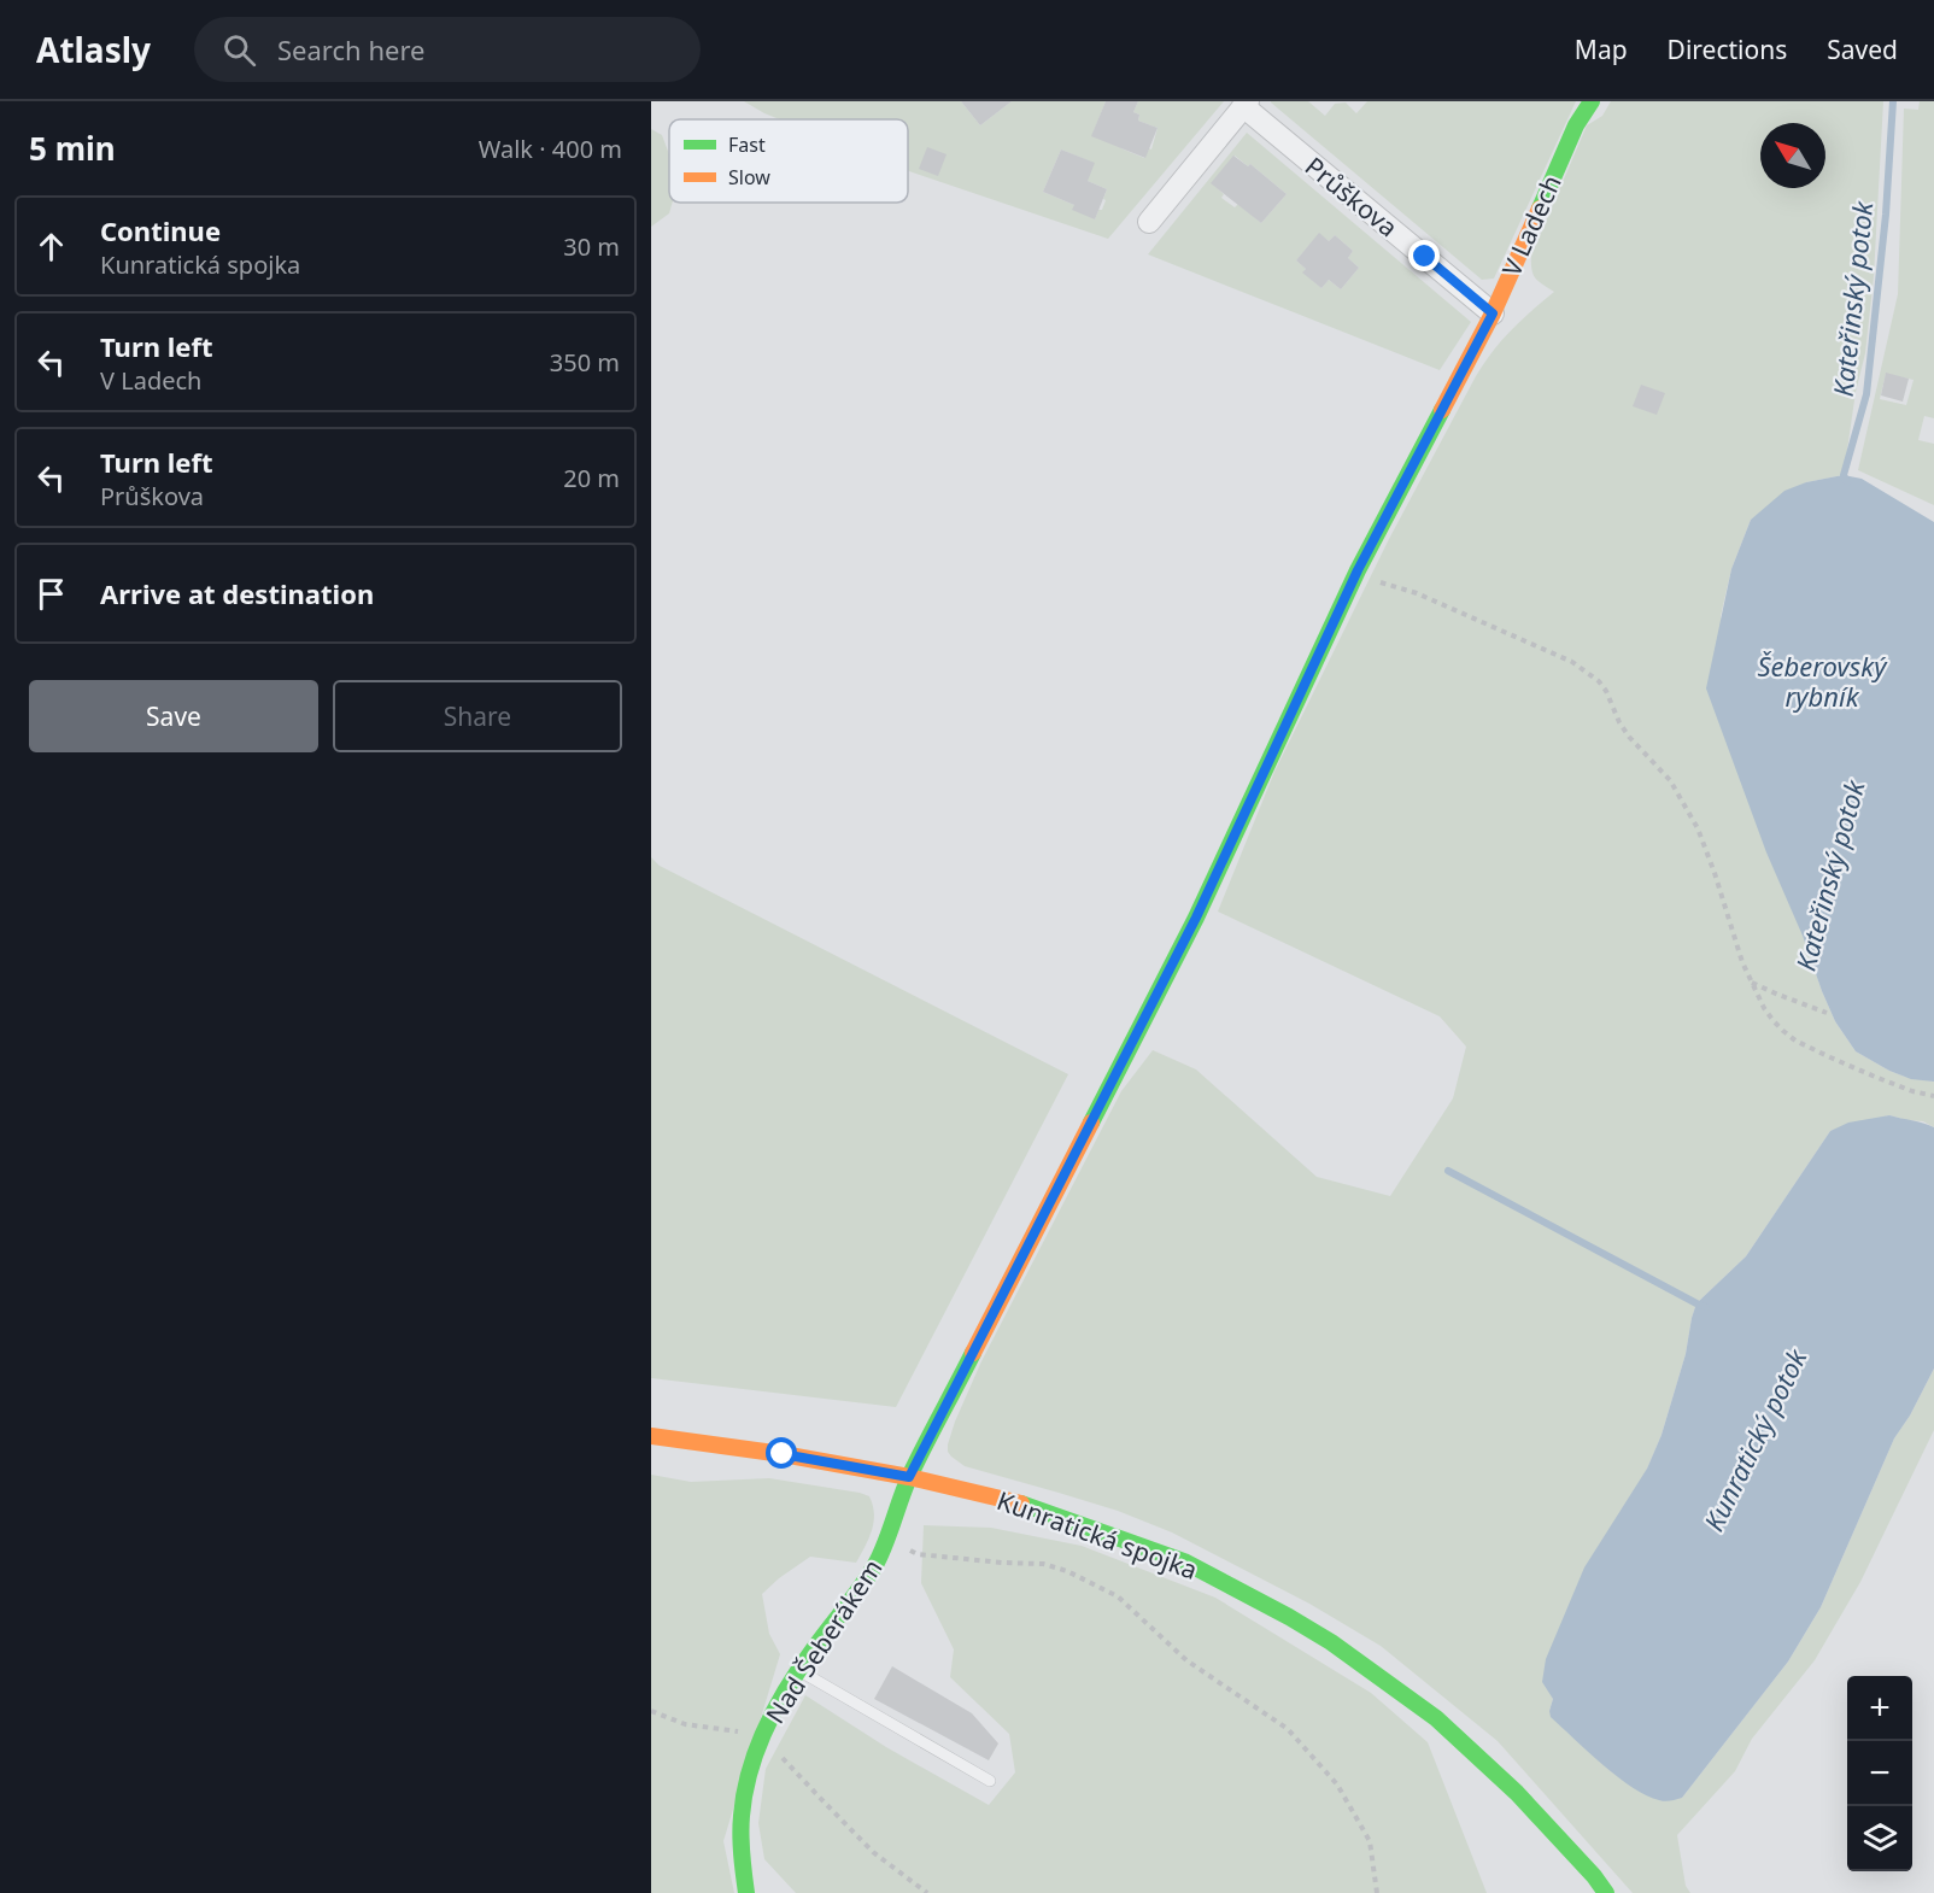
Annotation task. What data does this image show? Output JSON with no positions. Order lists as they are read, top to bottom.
{
  "streets": {
    "street": [
      "Průškova",
      "V Ladech",
      "Kunratická spojka",
      "Nad Šeberákem"
    ]
  },
  "crossings": [
    ["Průškova", "V Ladech"],
    ["V Ladech", "Kunratická spojka"],
    ["V Ladech", "Nad Šeberákem"],
    ["Kunratická spojka", "Nad Šeberákem"]
  ],
  "water": ["Kateřinský potok", "Šeberovský rybník", "Kunratický potok"],
  "legend": ["Fast", "Slow"],
  "north": "top left",
  "page": {
    "header": "Atlasly",
    "search": "Search here",
    "nav": ["Map", "Directions", "Saved"],
    "heading": ["5 min", "Walk · 400 m"],
    "list": [
      ["Continue", "Kunratická spojka", "30 m"],
      ["Turn left", "V Ladech", "350 m"],
      ["Turn left", "Průškova", "20 m"],
      "Arrive at destination"
    ],
    "buttons": ["Save", "Share"],
    "map_buttons": ["+", "−"]
  }
}
